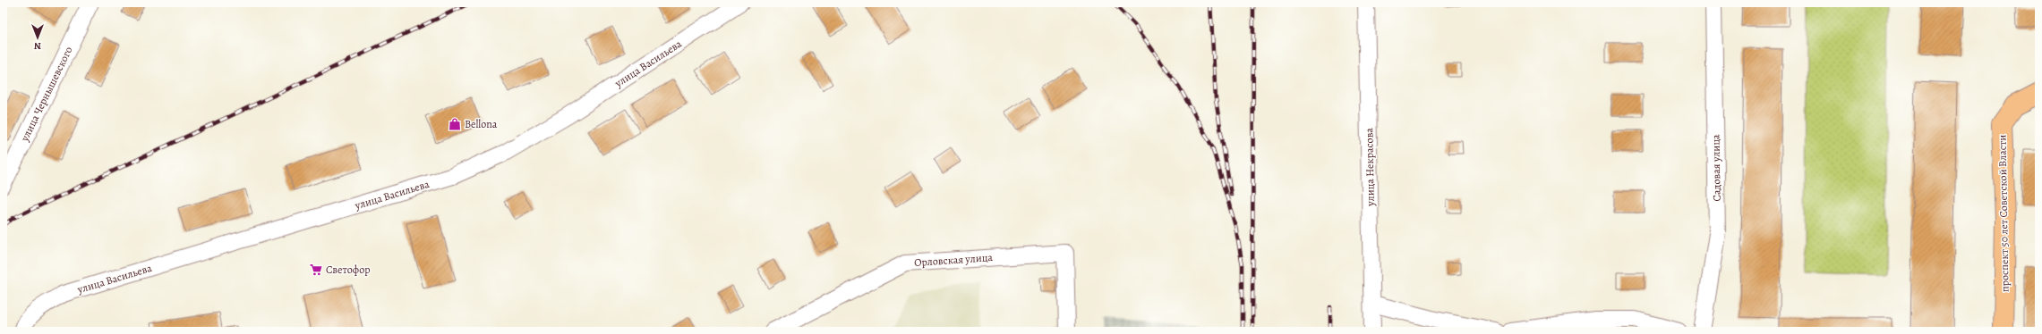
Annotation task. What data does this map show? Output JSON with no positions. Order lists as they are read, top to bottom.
{
  "streets": {
    "main road": ["проспект 50 лет Советской Власти"],
    "street": [
      "улица Васильева",
      "улица Чернышевского",
      "улица Некрасова",
      "Садовая улица",
      "Орловская улица"
    ]
  },
  "places": {
    "shop": ["Bellona"],
    "supermarket": ["Светофор"]
  },
  "north": "bottom"
}
